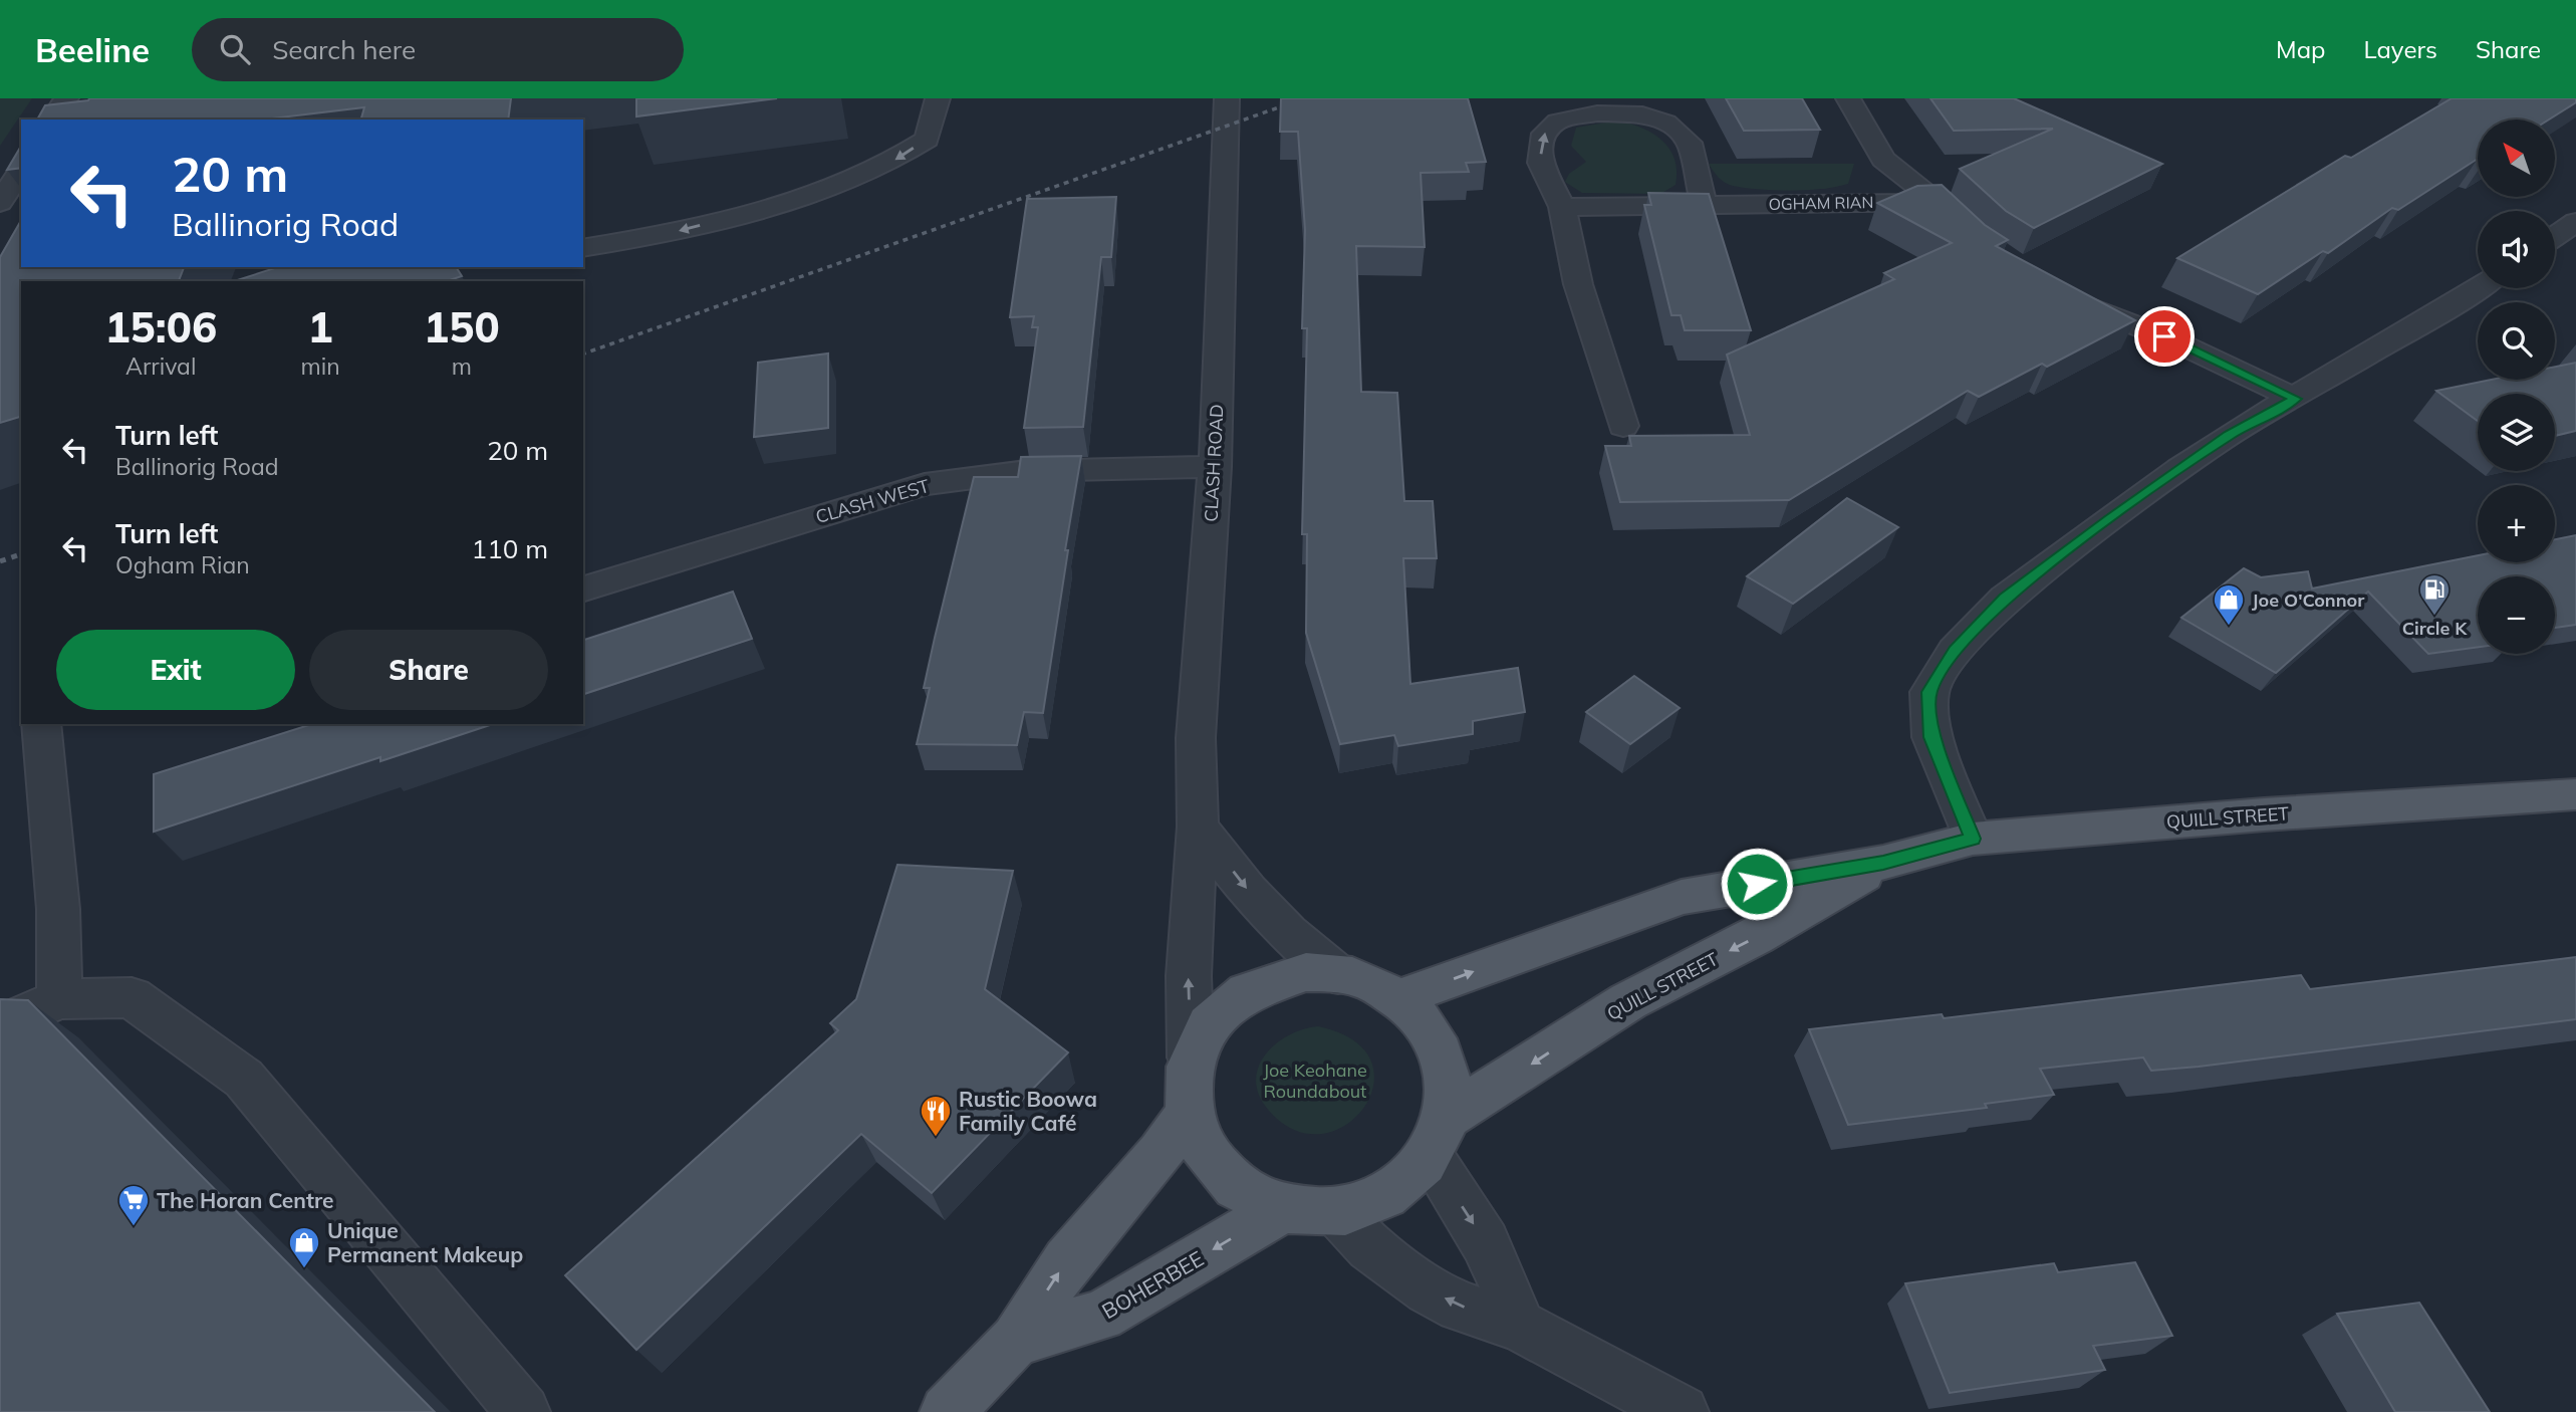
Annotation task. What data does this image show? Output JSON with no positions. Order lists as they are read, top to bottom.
{
  "streets": {
    "main road": ["QUILL STREET", "BOHERBEE"],
    "street": ["OGHAM RIAN", "CLASH ROAD", "CLASH WEST"]
  },
  "crossings": [
    ["CLASH ROAD", "CLASH WEST"],
    ["CLASH ROAD", "QUILL STREET"],
    ["CLASH ROAD", "BOHERBEE"],
    ["QUILL STREET", "BOHERBEE"]
  ],
  "one_way": ["BOHERBEE"],
  "parks": ["Joe Keohane Roundabout"],
  "places": {
    "fuel station": ["Circle K"],
    "shop": ["Joe O'Connor", "Unique Permanent Makeup"],
    "restaurant": ["Rustic Boowa Family Café"],
    "supermarket": ["The Horan Centre"]
  },
  "north": "top left",
  "page": {
    "header": "Beeline",
    "search": "Search here",
    "nav": ["Map", "Layers", "Share"],
    "map_buttons": ["+", "−"],
    "turn": ["20 m", "Ballinorig Road"],
    "eta": [
      "15:06",
      "Arrival",
      "1",
      "min",
      "150",
      "m"
    ],
    "list": [
      {
        "name": "Turn left",
        "note": "Ballinorig Road",
        "value": "20 m"
      },
      {
        "name": "Turn left",
        "note": "Ogham Rian",
        "value": "110 m"
      }
    ],
    "buttons": ["Exit", "Share"]
  }
}
